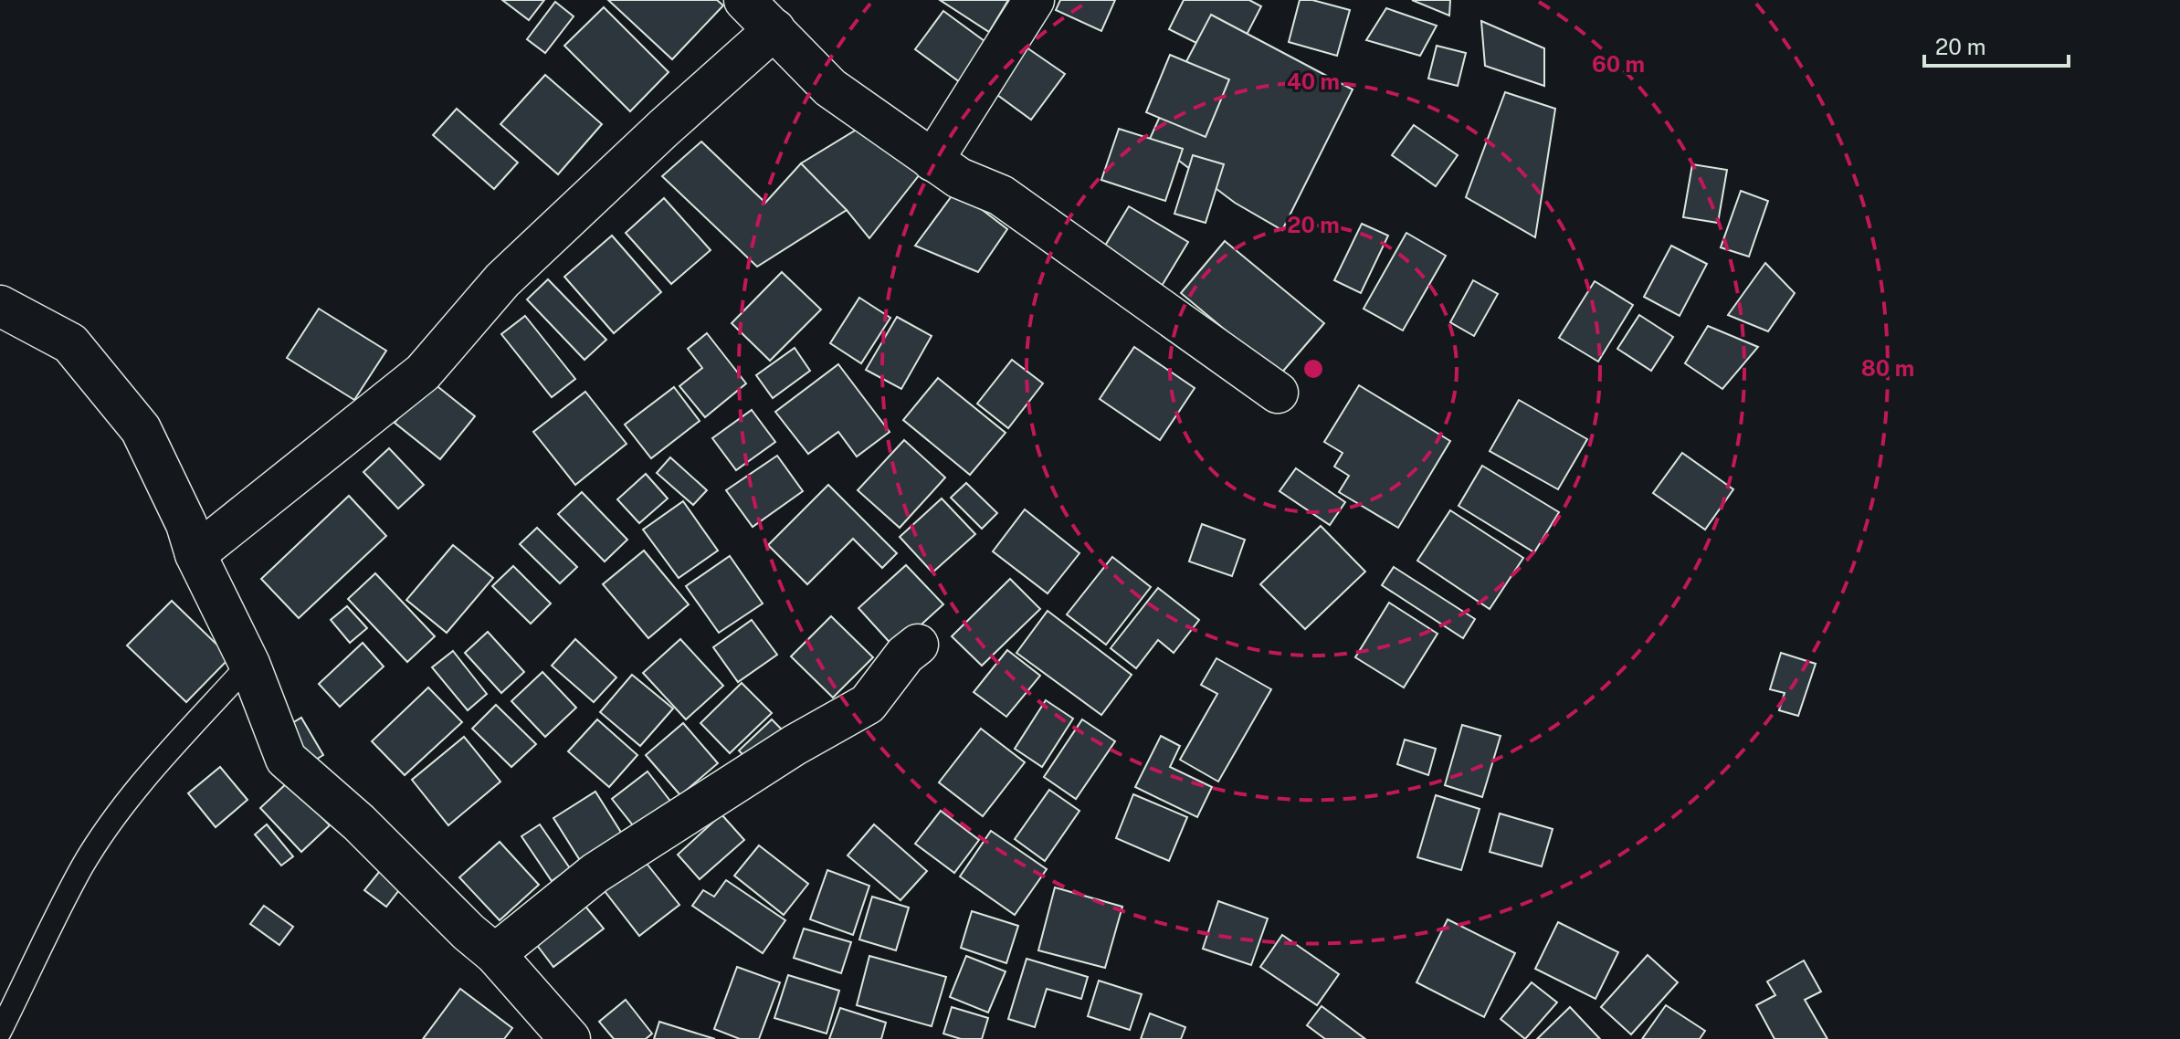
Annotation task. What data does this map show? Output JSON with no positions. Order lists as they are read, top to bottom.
{
  "scale_bar": "20 m",
  "rings": [
    "60 m",
    "40 m",
    "20 m",
    "80 m"
  ]
}
